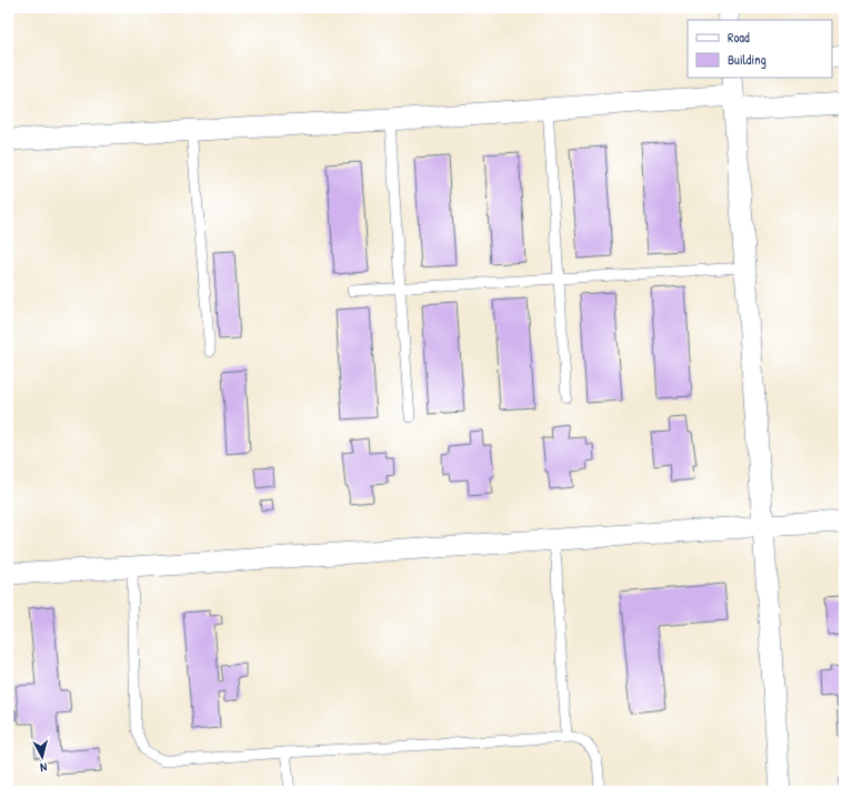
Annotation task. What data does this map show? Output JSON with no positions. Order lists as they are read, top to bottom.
{
  "legend": ["Road", "Building"],
  "north": "bottom"
}
